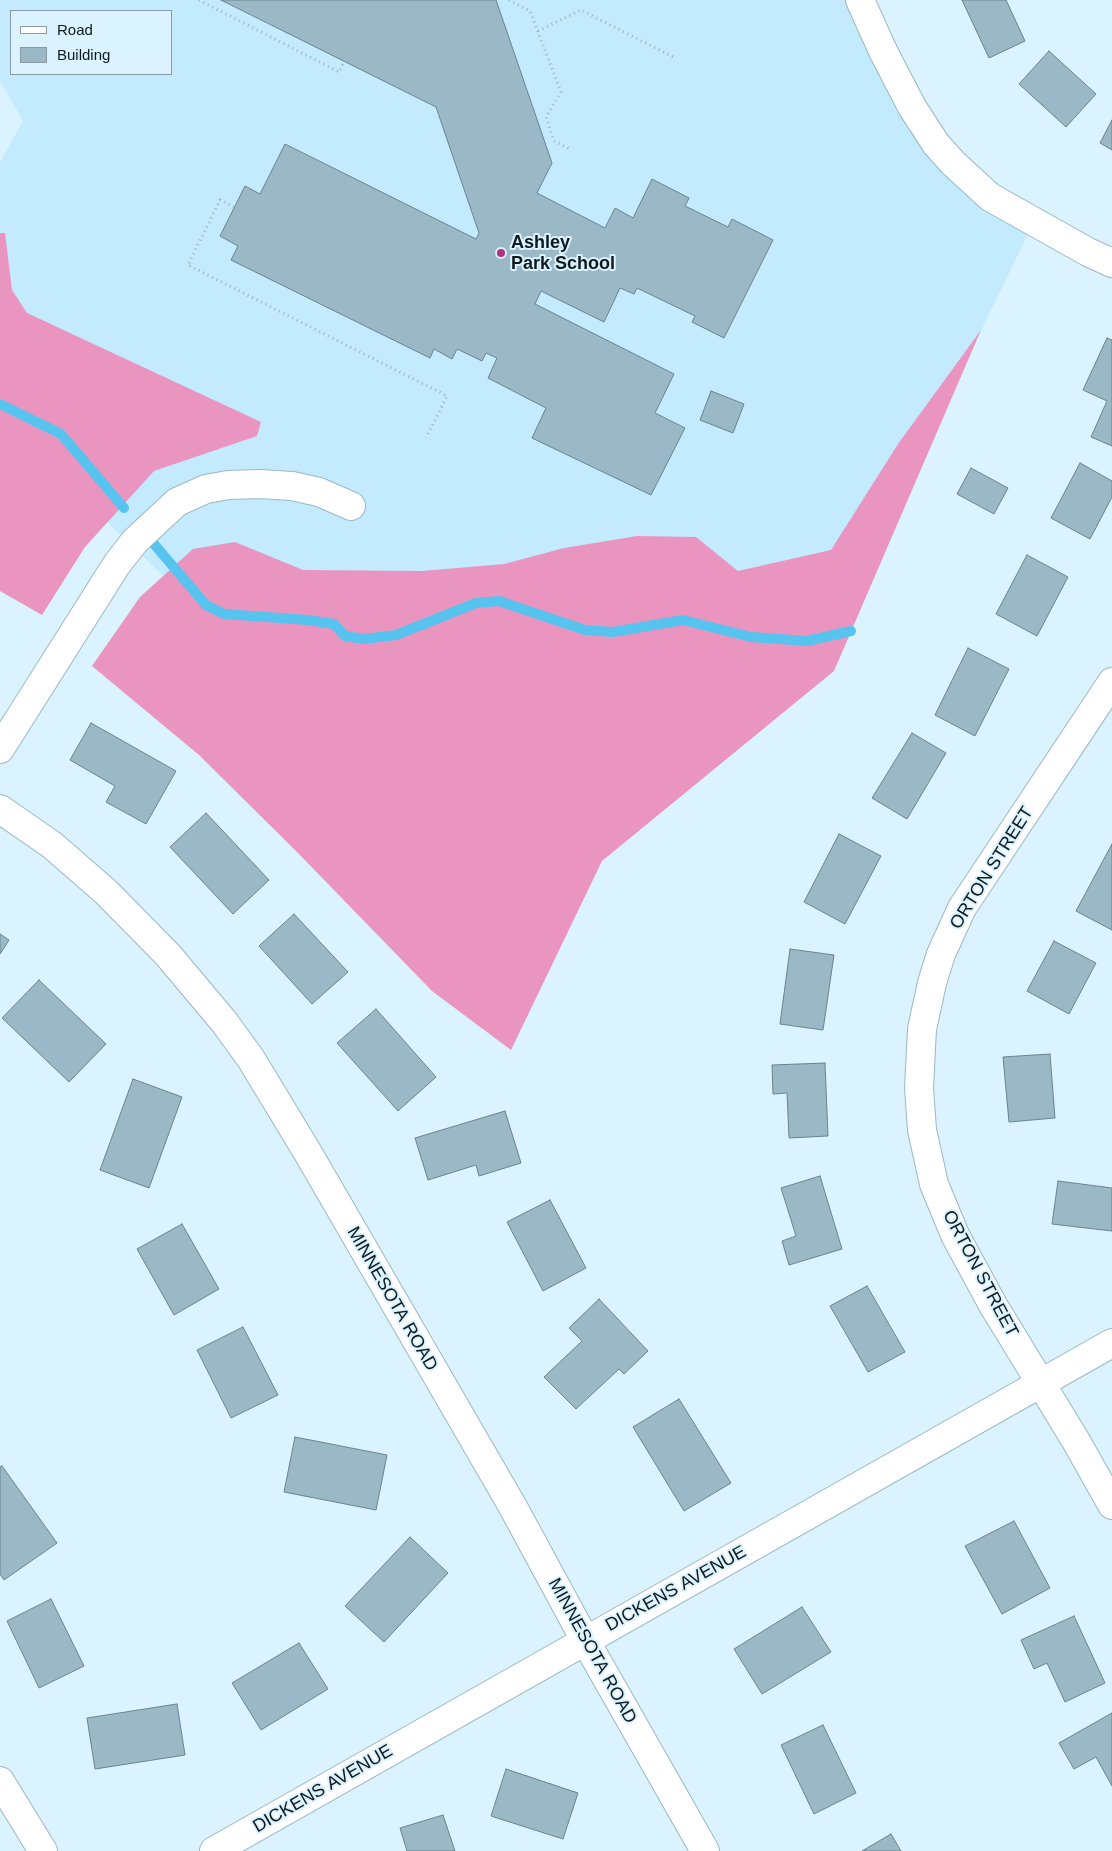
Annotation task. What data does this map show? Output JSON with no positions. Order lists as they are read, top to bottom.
{
  "streets": {
    "street": ["ORTON STREET", "MINNESOTA ROAD", "DICKENS AVENUE"]
  },
  "crossings": [
    ["ORTON STREET", "DICKENS AVENUE"],
    ["MINNESOTA ROAD", "DICKENS AVENUE"]
  ],
  "places": ["Ashley Park School"],
  "legend": ["Road", "Building"]
}
